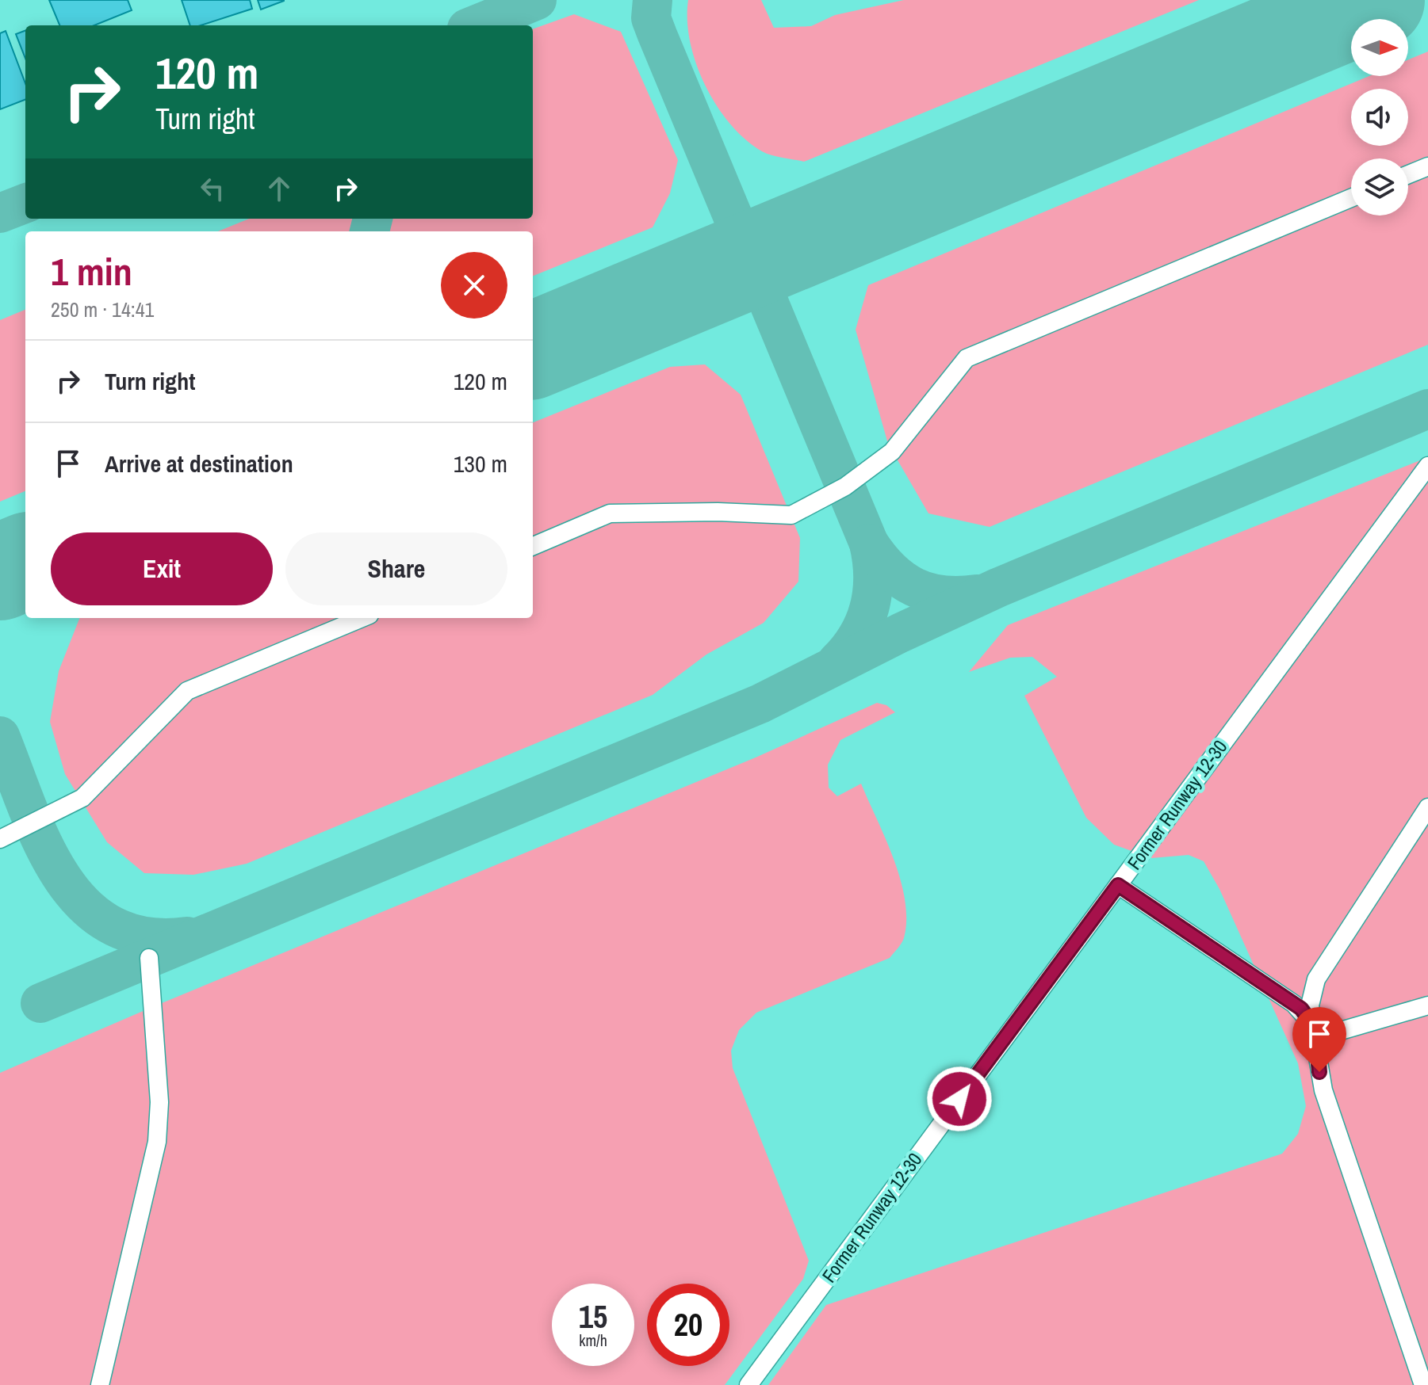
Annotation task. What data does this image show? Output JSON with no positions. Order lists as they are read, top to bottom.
{
  "streets": {
    "lane": ["Former Runway 12-30"]
  },
  "north": "right",
  "page": {
    "turn": ["120 m", "Turn right"],
    "heading": ["1 min", "250 m · 14:41"],
    "list": [
      {
        "name": "Turn right",
        "value": "120 m"
      },
      {
        "name": "Arrive at destination",
        "value": "130 m"
      }
    ],
    "buttons": ["Exit", "Share"],
    "speed": "15 km/h",
    "limit": "20"
  }
}
